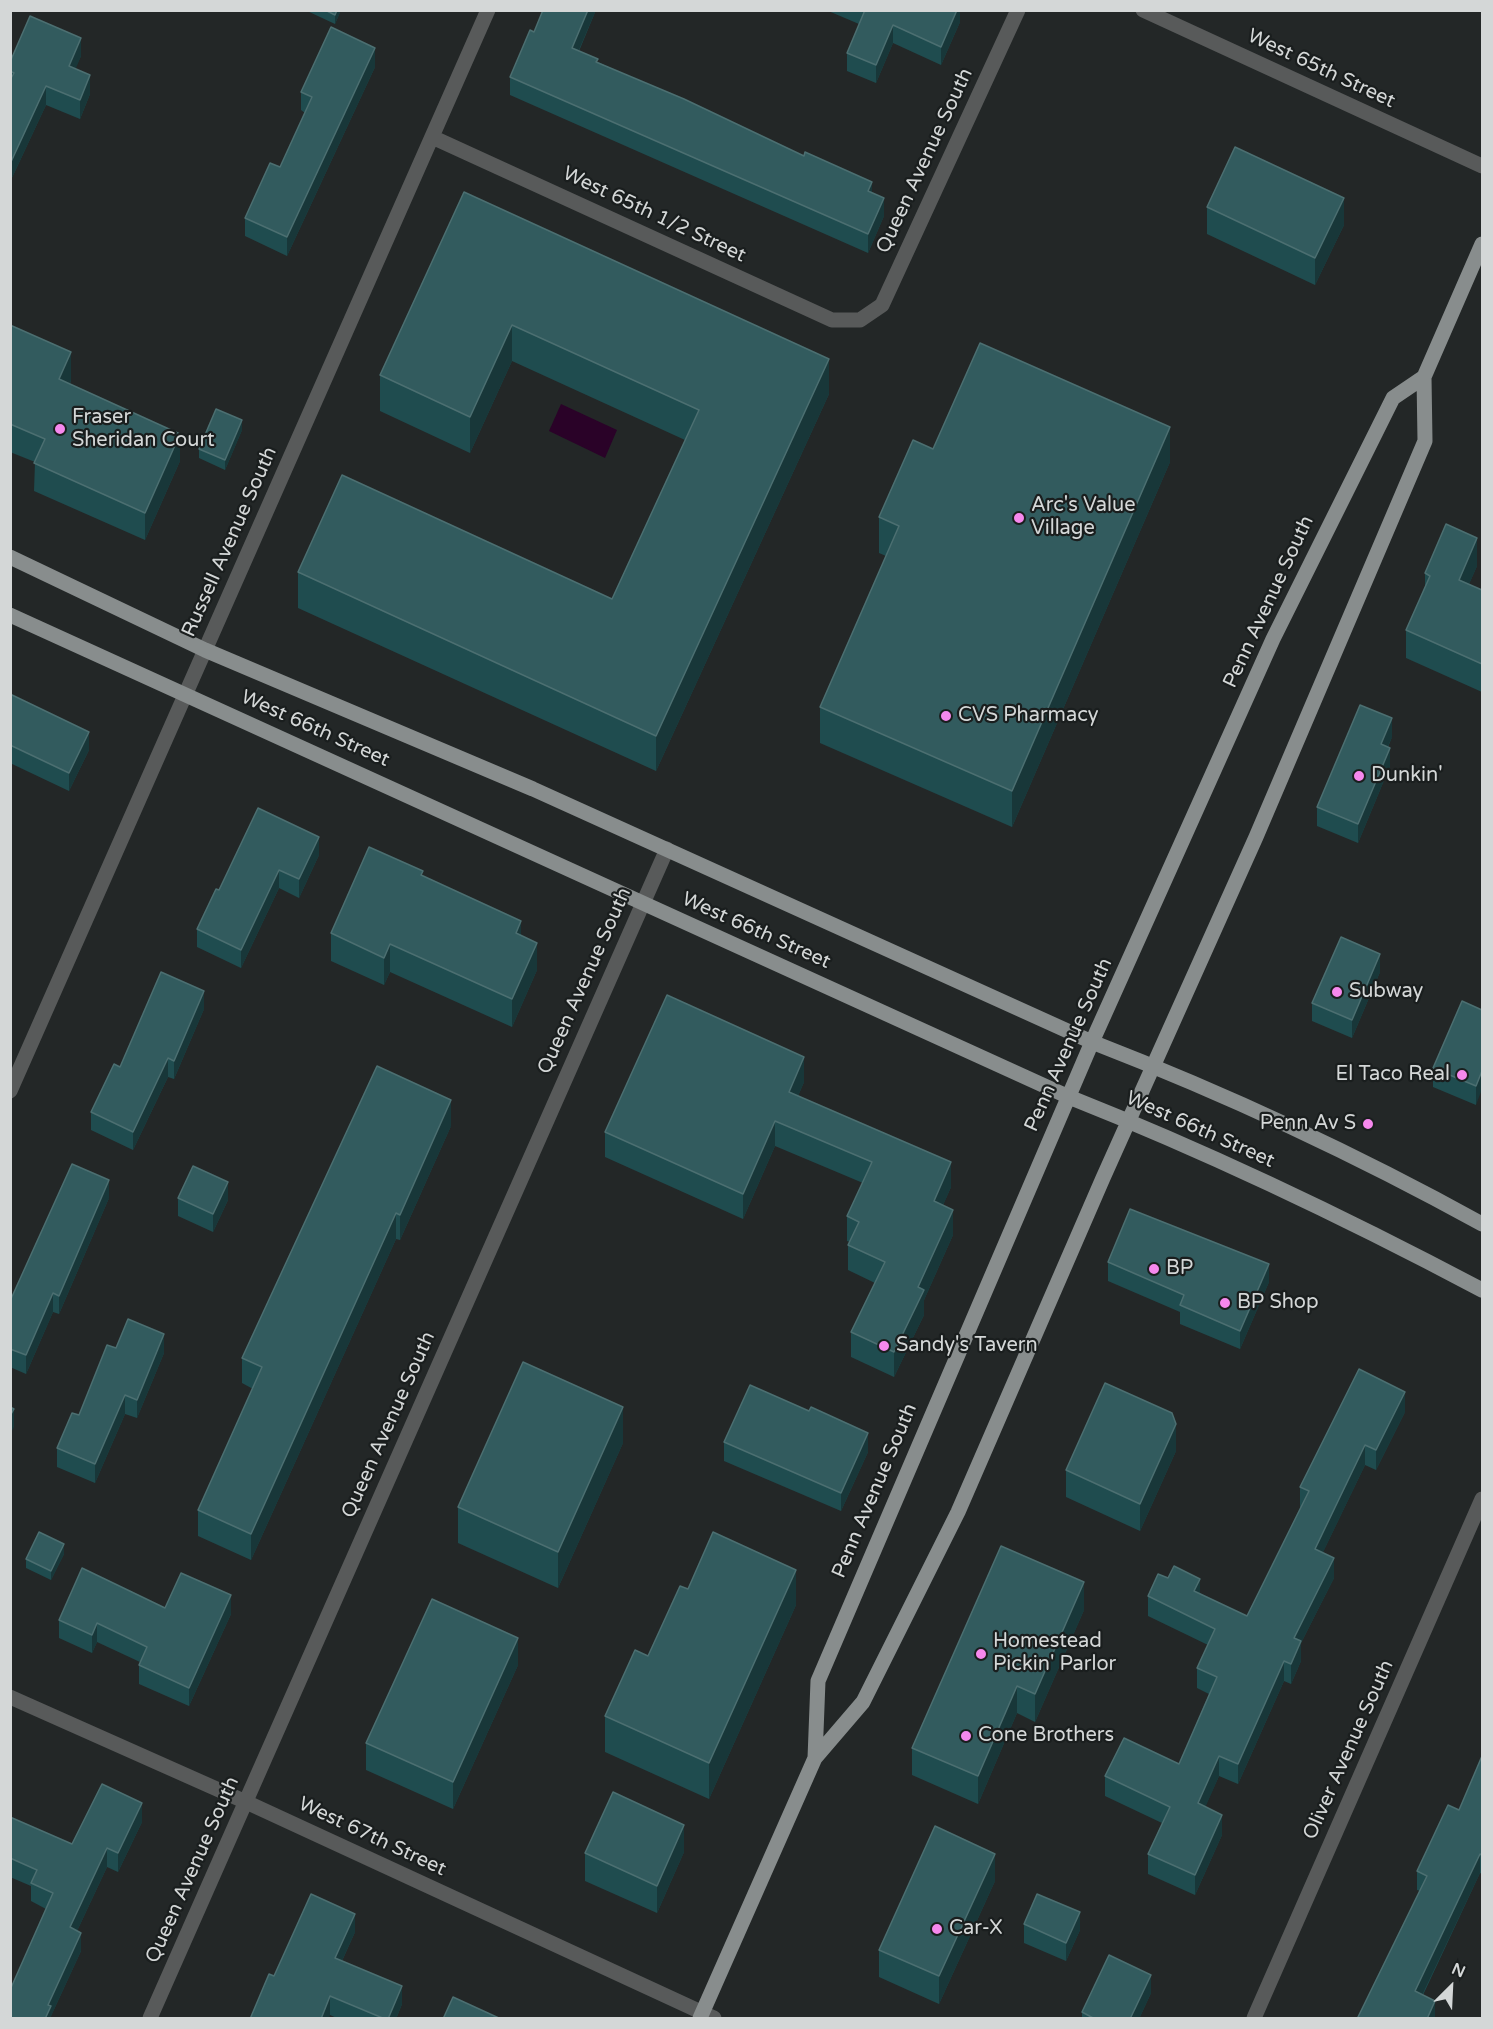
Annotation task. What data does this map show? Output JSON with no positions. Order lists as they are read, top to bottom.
{
  "streets": {
    "main road": ["Penn Avenue South", "West 66th Street"],
    "street": [
      "West 65th Street",
      "Queen Avenue South",
      "West 65th 1/2 Street",
      "Russell Avenue South",
      "Oliver Avenue South",
      "West 67th Street"
    ]
  },
  "crossings": [
    ["Queen Avenue South", "West 65th 1/2 Street"],
    ["Queen Avenue South", "West 66th Street"],
    ["Queen Avenue South", "West 67th Street"],
    ["West 65th 1/2 Street", "Russell Avenue South"],
    ["Russell Avenue South", "West 66th Street"],
    ["Penn Avenue South", "West 66th Street"],
    ["Penn Avenue South", "West 67th Street"]
  ],
  "places": [
    "Fraser Sheridan Court",
    "Arc's Value Village",
    "CVS Pharmacy",
    "Dunkin'",
    "Subway",
    "El Taco Real",
    "Penn Av S",
    "BP",
    "BP Shop",
    "Sandy's Tavern",
    "Homestead Pickin' Parlor",
    "Cone Brothers",
    "Car-X"
  ],
  "north": "top right"
}
